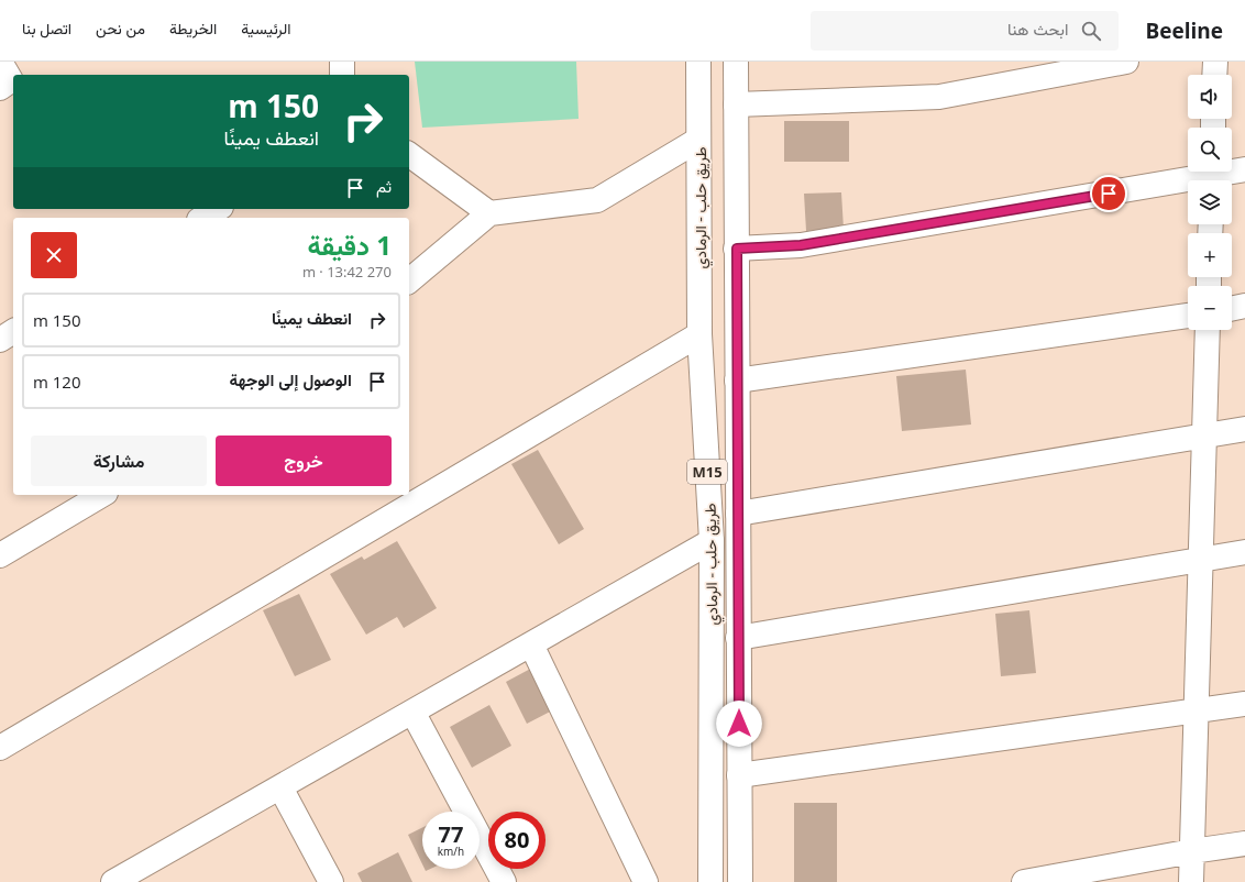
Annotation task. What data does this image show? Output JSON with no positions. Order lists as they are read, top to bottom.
{
  "streets": {
    "main road": ["طريق حلب - الرمادي", "M15"]
  },
  "page": {
    "header": "Beeline",
    "search": "ابحث هنا",
    "nav": [
      "الرئيسية",
      "الخريطة",
      "من نحن",
      "اتصل بنا"
    ],
    "map_buttons": ["+", "−"],
    "turn": ["150 m", "انعطف يمينًا"],
    "then": "ثم",
    "heading": ["1 دقيقة", "270 m · 13:42"],
    "list": [
      {
        "name": "انعطف يمينًا",
        "value": "150 m"
      },
      {
        "name": "الوصول إلى الوجهة",
        "value": "120 m"
      }
    ],
    "buttons": ["خروج", "مشاركة"],
    "speed": "77 km/h",
    "limit": "80"
  }
}
